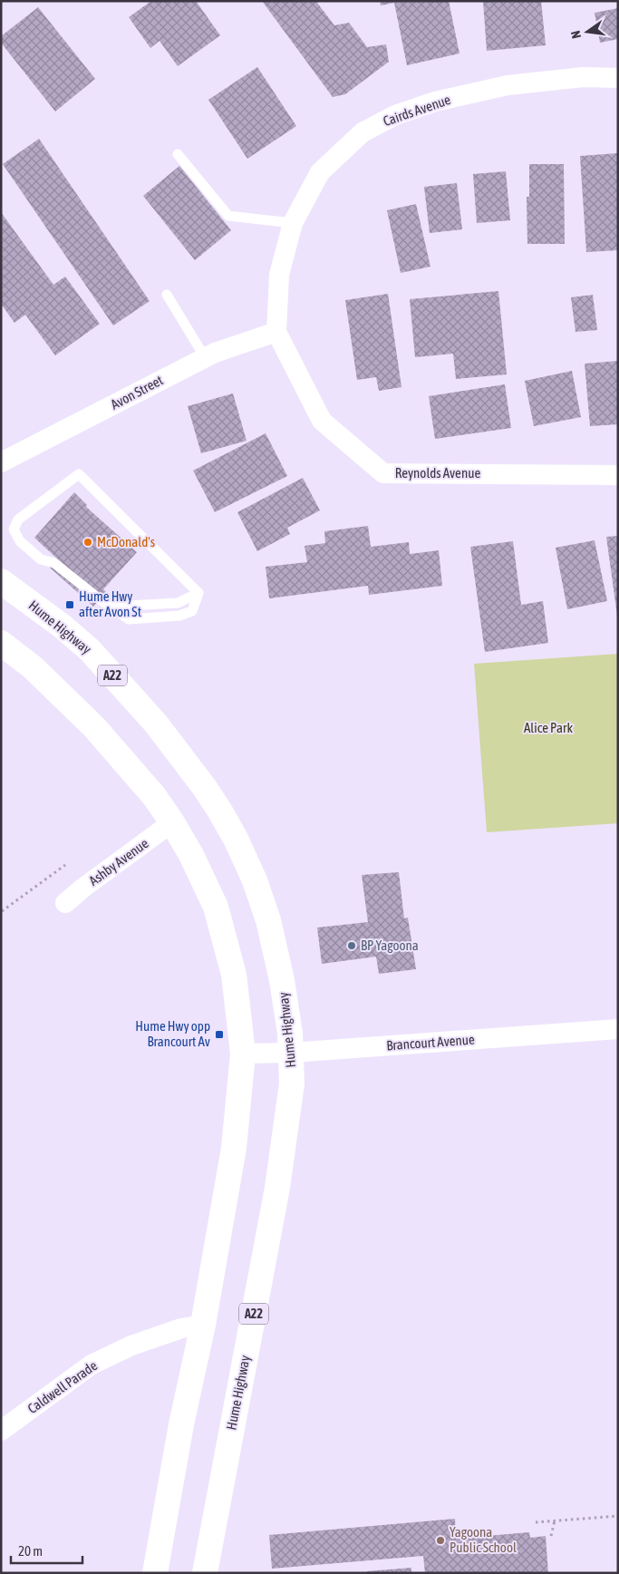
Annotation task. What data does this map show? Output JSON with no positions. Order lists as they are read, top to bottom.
{
  "streets": {
    "highway": ["Hume Highway", "A22"],
    "street": [
      "Cairds Avenue",
      "Avon Street",
      "Reynolds Avenue",
      "Ashby Avenue",
      "Brancourt Avenue",
      "Caldwell Parade"
    ]
  },
  "crossings": [
    ["Cairds Avenue", "Avon Street"],
    ["Cairds Avenue", "Reynolds Avenue"],
    ["Avon Street", "Reynolds Avenue"],
    ["Hume Highway", "Brancourt Avenue"]
  ],
  "parks": ["Alice Park"],
  "places": {
    "other": ["McDonald's", "BP Yagoona", "Yagoona Public School"],
    "transit": ["Hume Hwy after Avon St", "Hume Hwy opp Brancourt Av"]
  },
  "scale_bar": "20 m",
  "north": "left"
}
